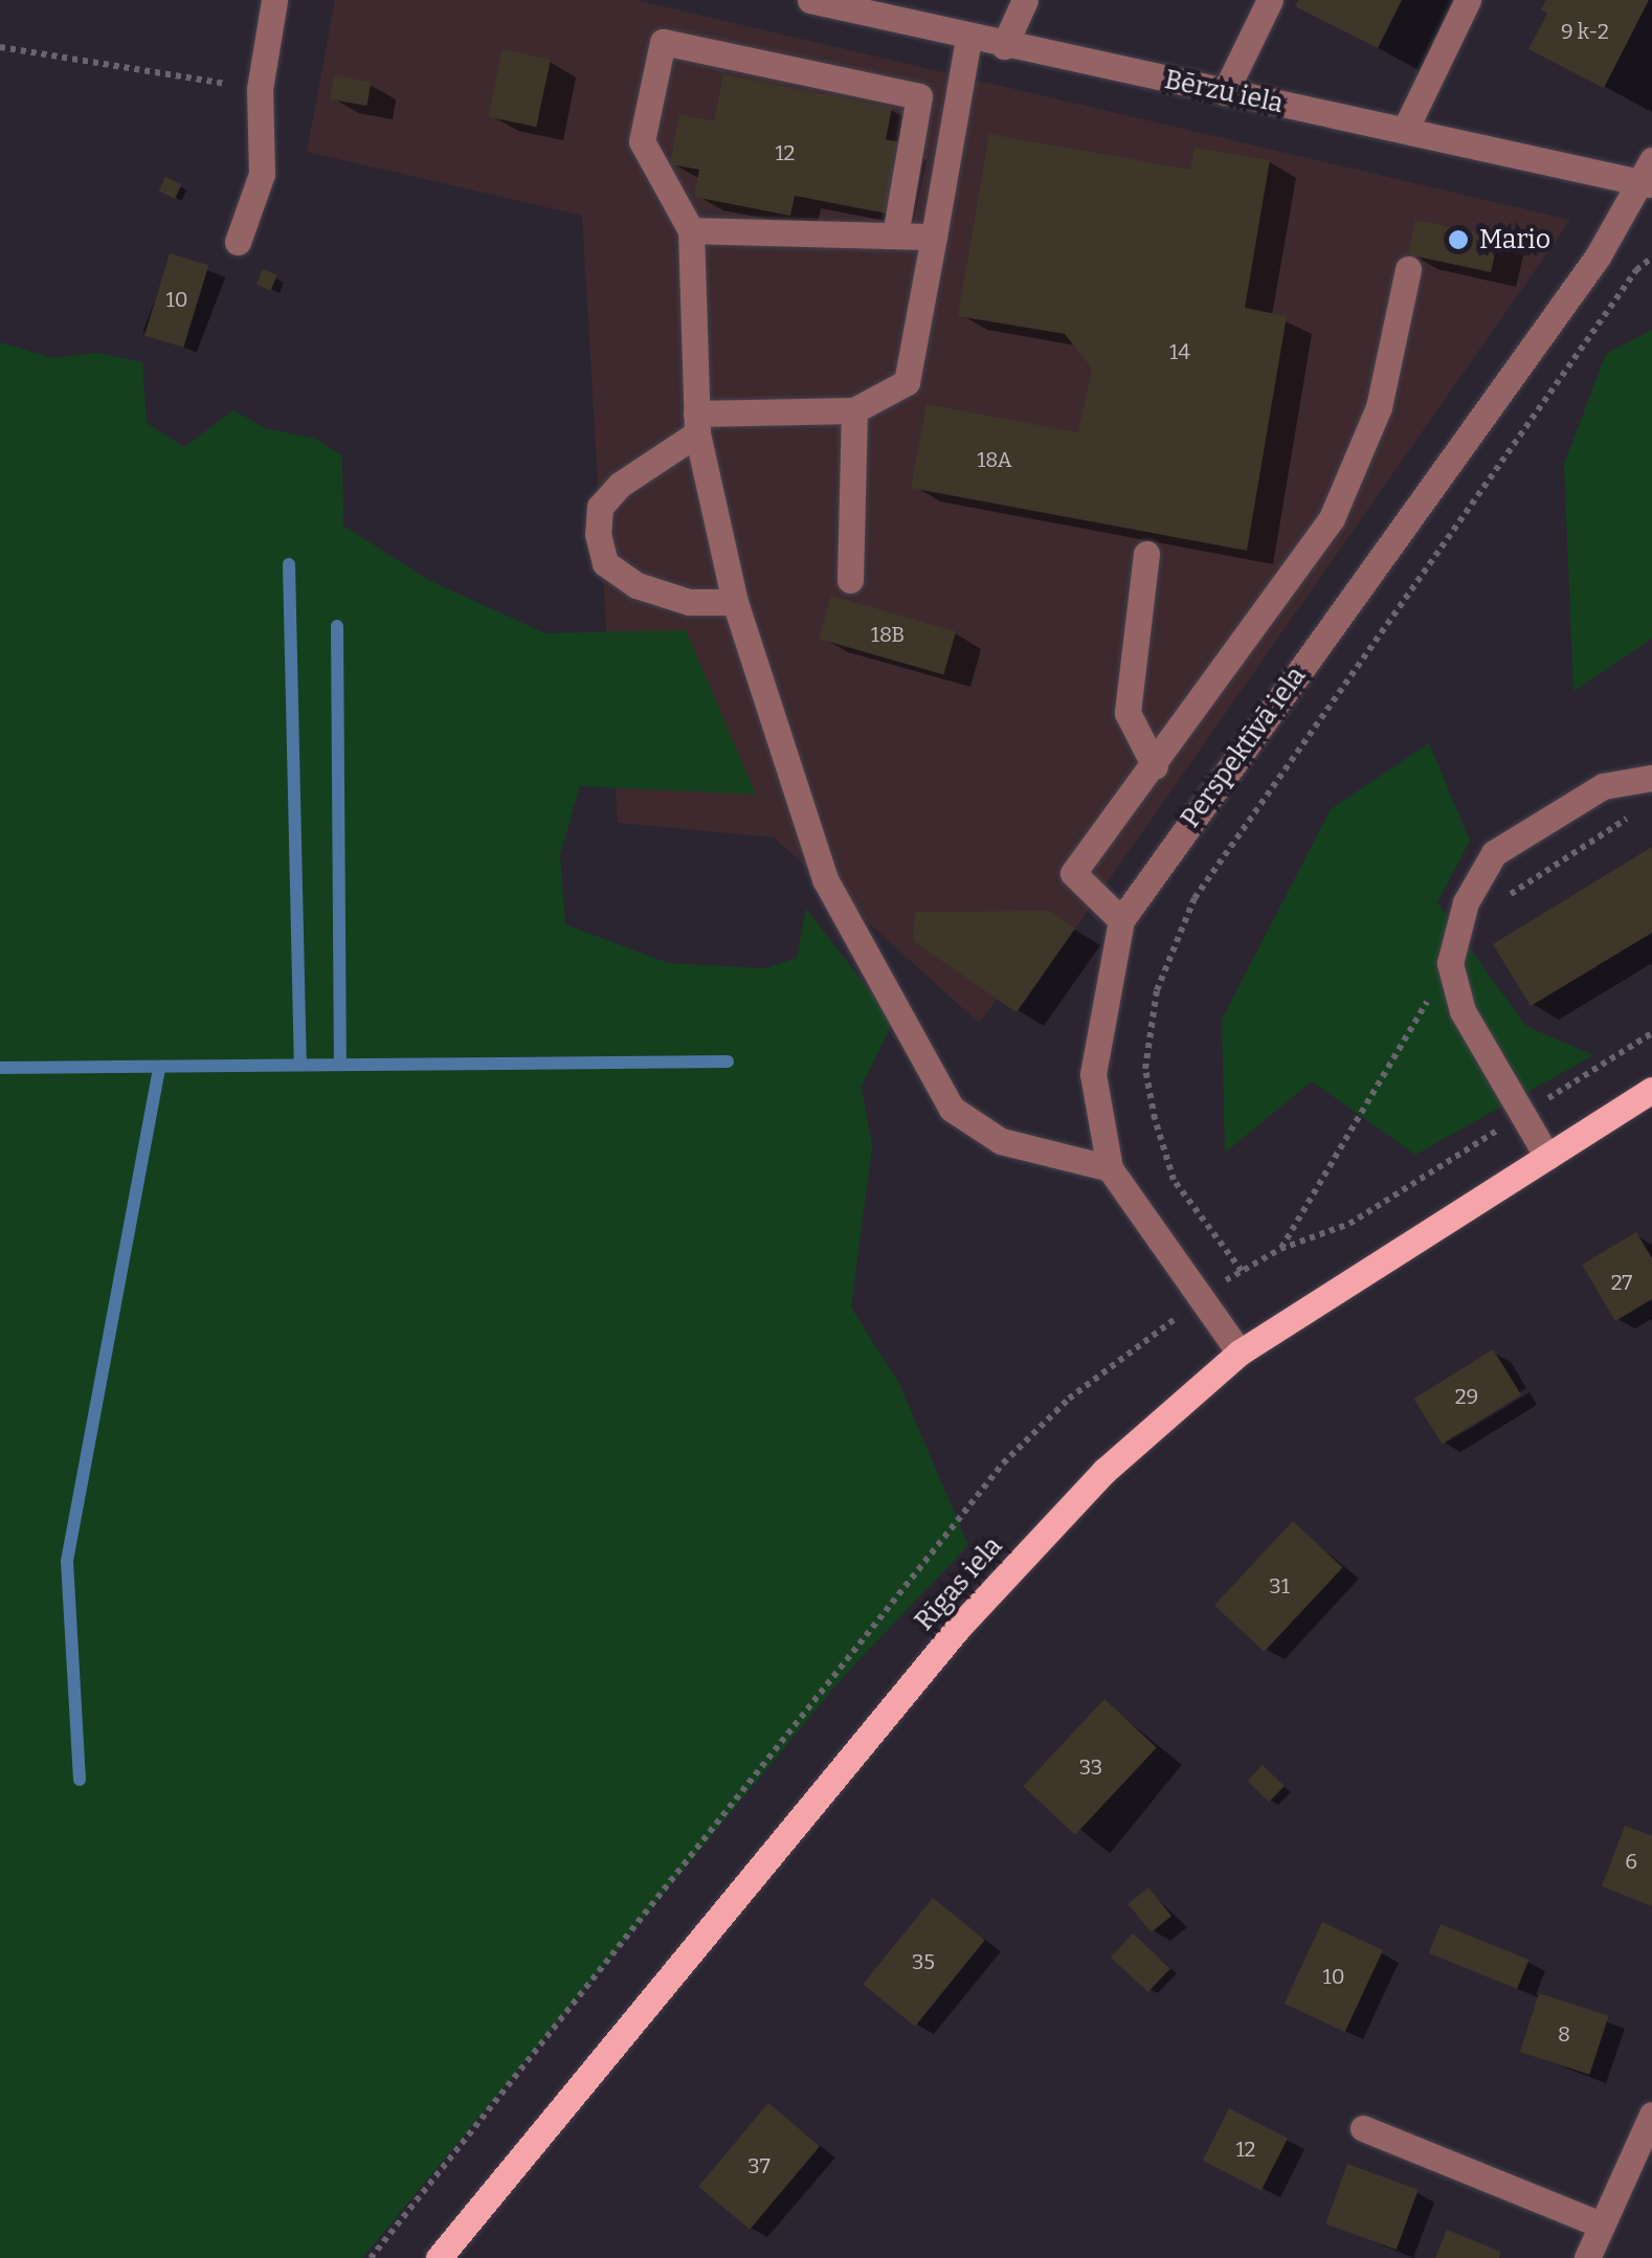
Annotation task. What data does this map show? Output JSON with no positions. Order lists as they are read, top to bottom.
{
  "streets": {
    "main road": ["Rīgas iela"],
    "street": ["Bērzu iela", "Perspektīvā iela"]
  },
  "crossings": [
    ["Bērzu iela", "Perspektīvā iela"],
    ["Perspektīvā iela", "Rīgas iela"]
  ],
  "places": ["Mario"],
  "house_numbers": [
    "9 k-2",
    "12",
    "10",
    "14",
    "18A",
    "18B",
    "27",
    "29",
    "31",
    "33",
    "6",
    "35",
    "10",
    "8",
    "12",
    "37"
  ]
}
